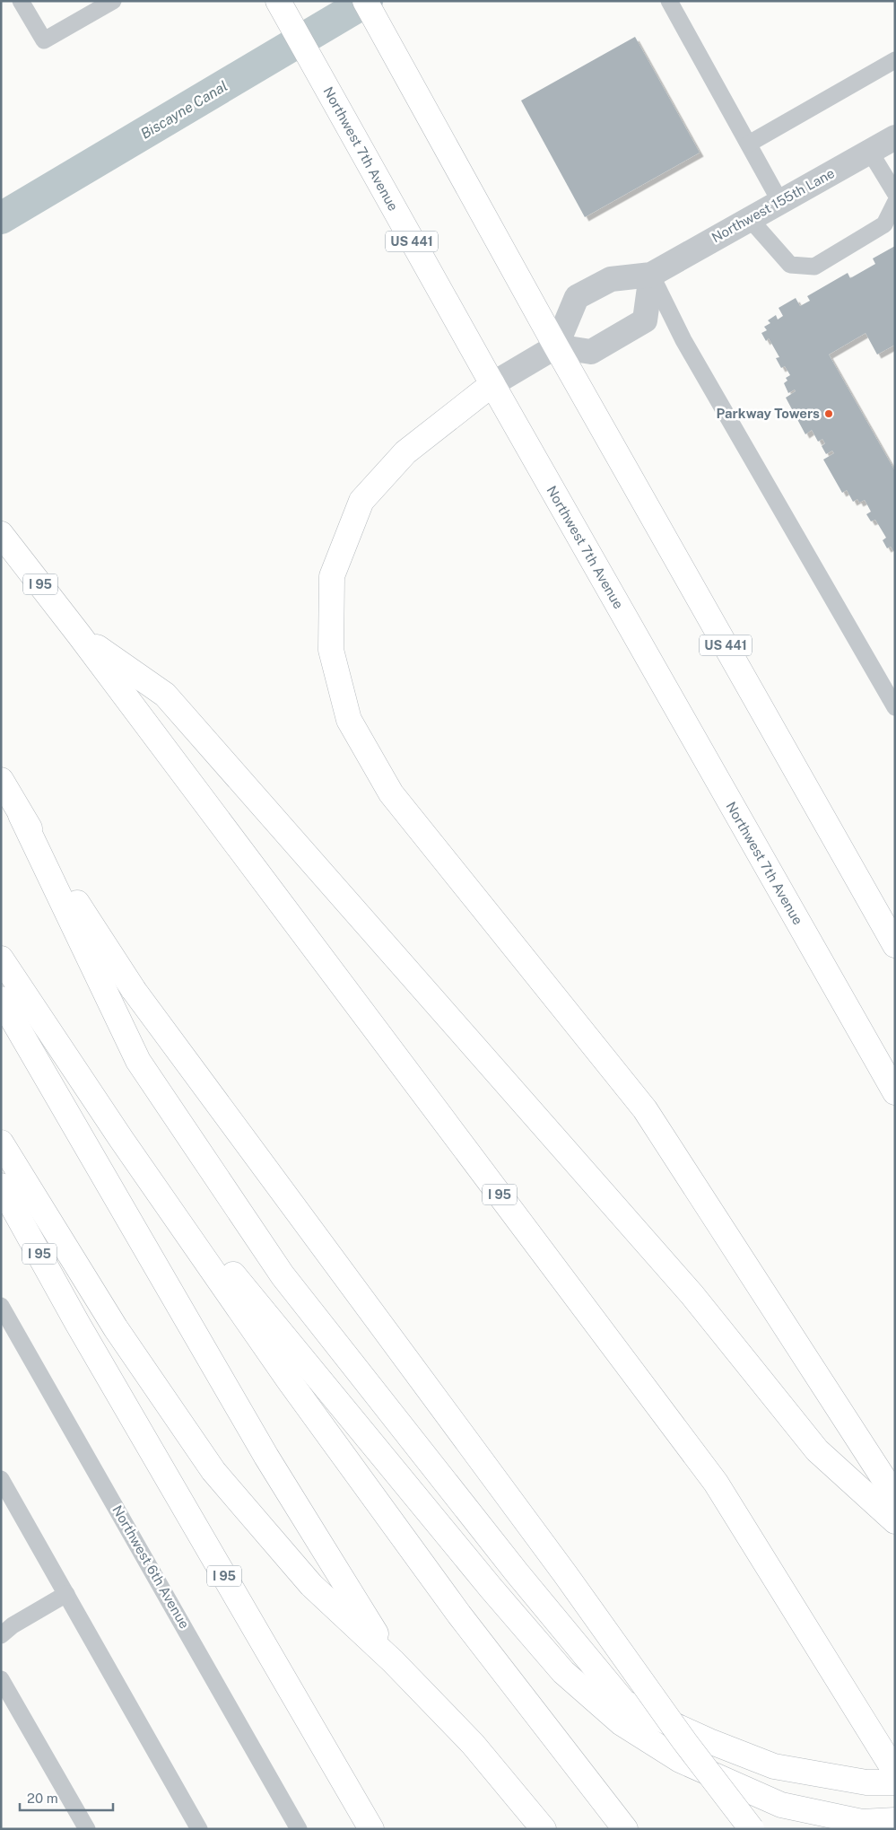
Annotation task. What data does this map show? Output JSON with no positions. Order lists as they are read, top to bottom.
{
  "streets": {
    "main road": ["Northwest 7th Avenue", "US 441", "I 95"],
    "street": ["Northwest 155th Lane"],
    "lane": ["Northwest 6th Avenue"]
  },
  "crossings": [
    ["Northwest 155th Lane", "US 441"]
  ],
  "water": ["Biscayne Canal"],
  "places": ["Parkway Towers"],
  "scale_bar": "20 m"
}
